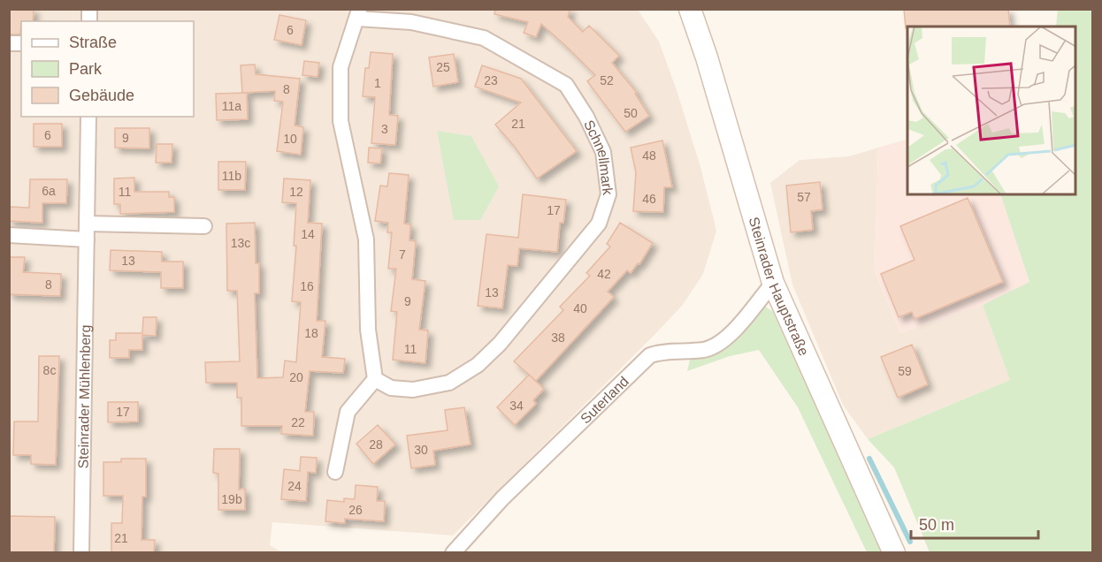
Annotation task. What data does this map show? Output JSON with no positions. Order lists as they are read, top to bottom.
{
  "streets": {
    "main road": ["Steinrader Hauptstraße"],
    "street": ["Schnellmark", "Steinrader Mühlenberg", "Suterland"]
  },
  "crossings": [
    ["Steinrader Hauptstraße", "Suterland"]
  ],
  "house_numbers": [
    "6",
    "25",
    "23",
    "52",
    "1",
    "8",
    "11a",
    "50",
    "21",
    "3",
    "6",
    "9",
    "10",
    "48",
    "11b",
    "6a",
    "11",
    "12",
    "57",
    "46",
    "17",
    "14",
    "13c",
    "7",
    "13",
    "42",
    "8",
    "16",
    "13",
    "9",
    "40",
    "18",
    "38",
    "11",
    "8c",
    "59",
    "20",
    "34",
    "17",
    "22",
    "28",
    "30",
    "24",
    "19b",
    "26",
    "21"
  ],
  "legend": ["Straße", "Park", "Gebäude"],
  "scale_bar": "50 m"
}
